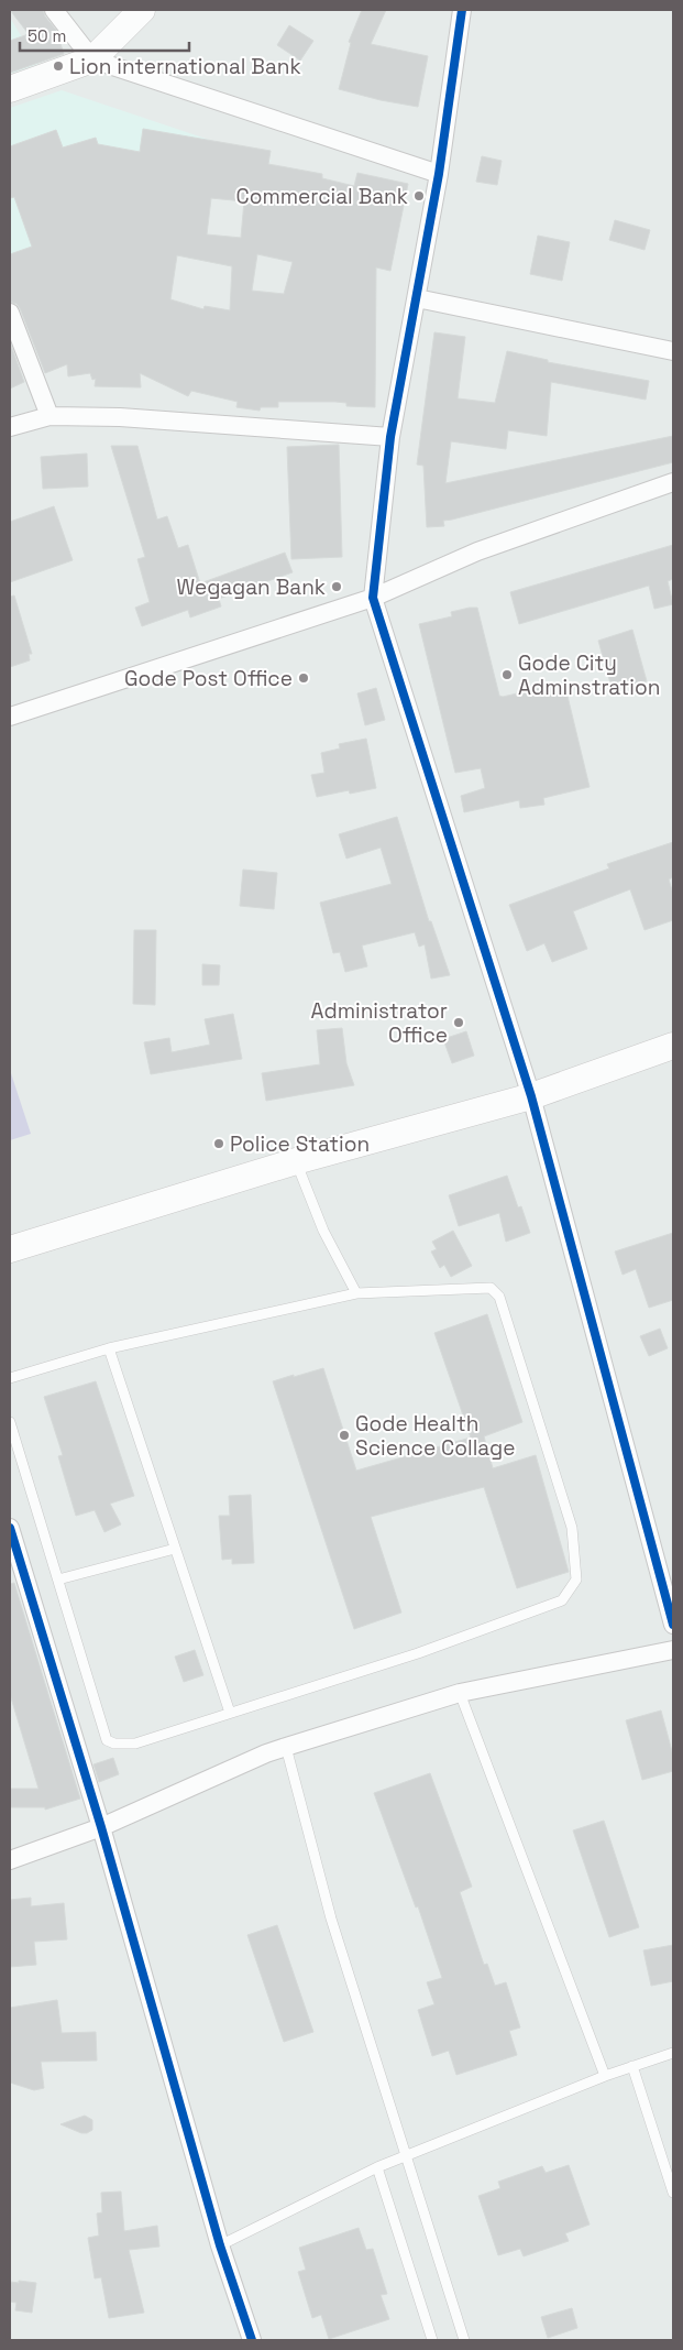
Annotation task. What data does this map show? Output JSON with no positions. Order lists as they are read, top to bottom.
{
  "places": [
    "Lion international Bank",
    "Commercial Bank",
    "Wegagan Bank",
    "Gode City Adminstration",
    "Gode Post Office",
    "Administrator Office",
    "Police Station",
    "Gode Health Science Collage"
  ],
  "scale_bar": "50 m"
}
